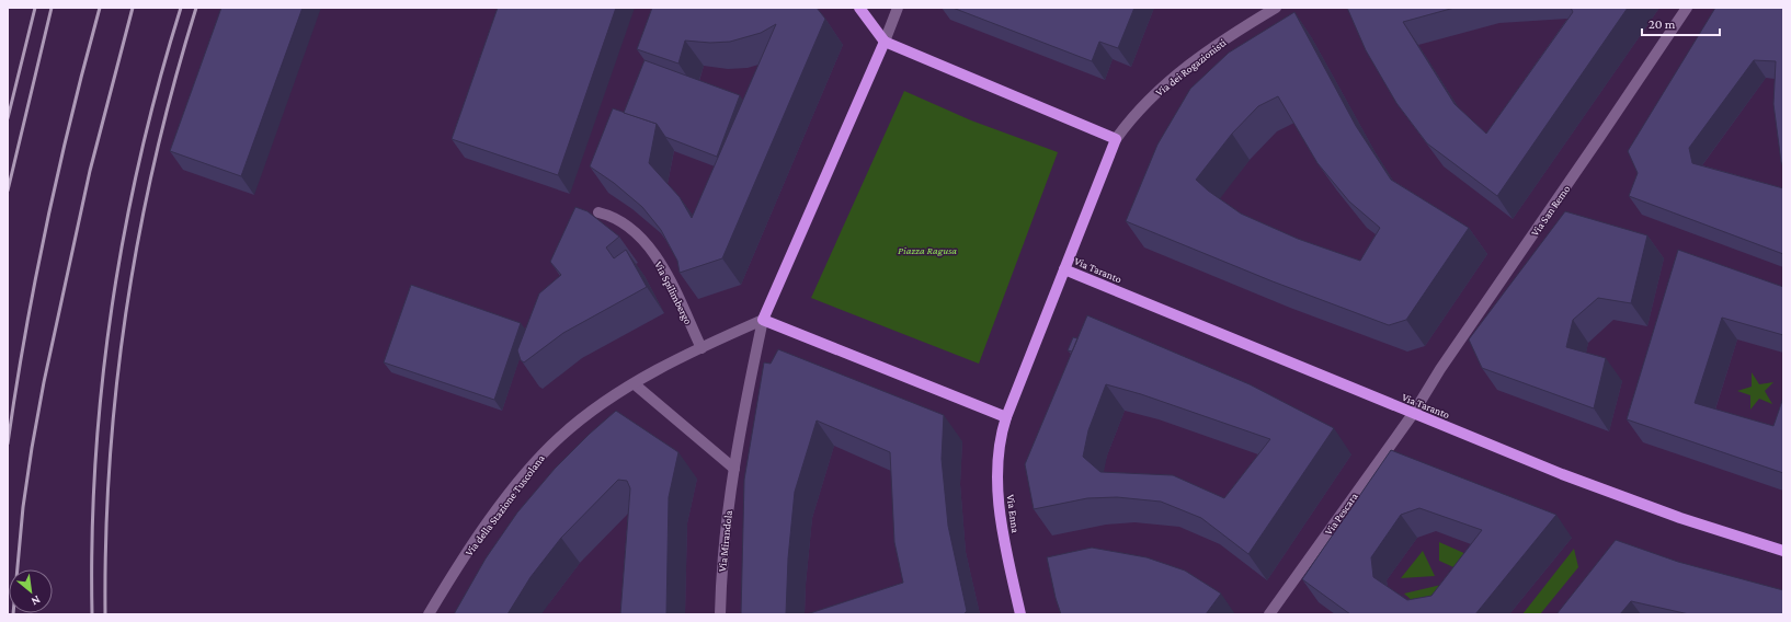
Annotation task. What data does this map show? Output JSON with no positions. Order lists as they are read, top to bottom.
{
  "streets": {
    "main road": ["Via Taranto", "Via Enna"],
    "street": [
      "Via dei Rogazionisti",
      "Via San Remo",
      "Via Spilimbergo",
      "Via della Stazione Tuscolana",
      "Via Pescara",
      "Via Mirandola"
    ]
  },
  "crossings": [
    ["Via San Remo", "Via Taranto"],
    ["Via San Remo", "Via Pescara"],
    ["Via Taranto", "Via Pescara"]
  ],
  "parks": ["Piazza Ragusa"],
  "scale_bar": "20 m",
  "north": "bottom right"
}
